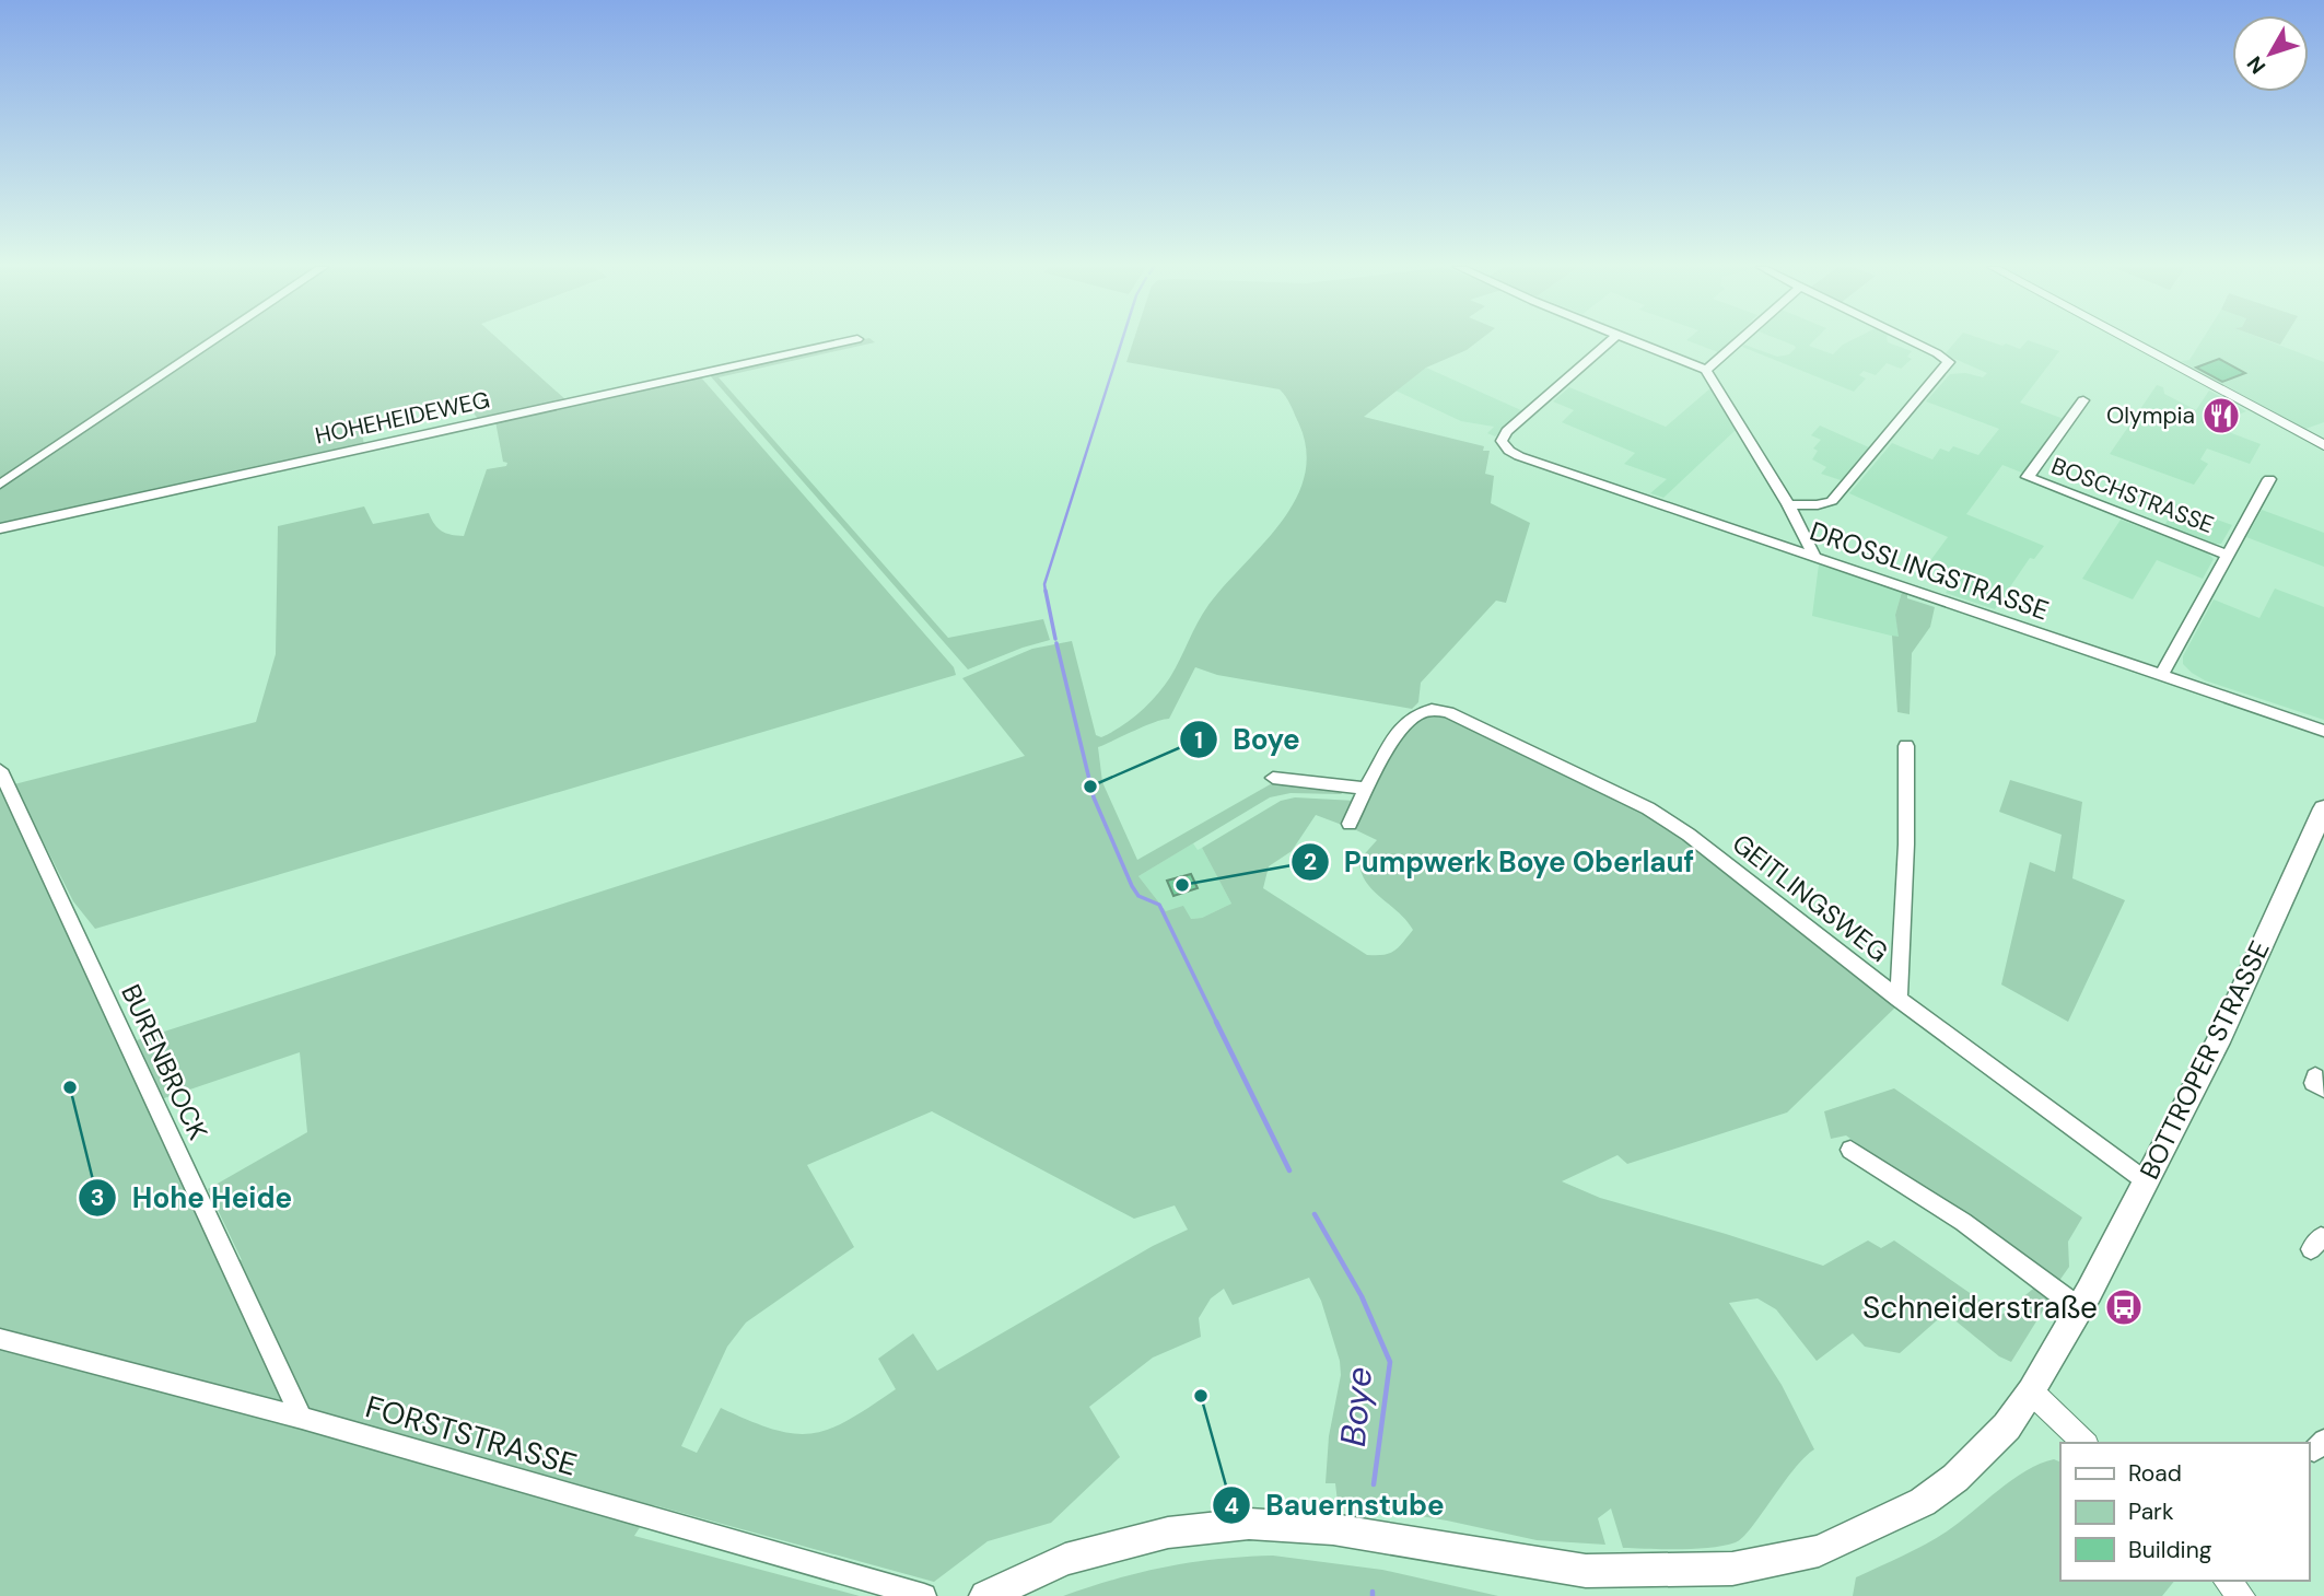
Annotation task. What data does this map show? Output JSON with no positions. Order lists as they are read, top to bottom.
{
  "streets": {
    "main road": ["BOTTROPER STRASSE"],
    "street": [
      "HOHEHEIDEWEG",
      "BOSCHSTRASSE",
      "DROSSLINGSTRASSE",
      "GEITLINGSWEG",
      "BURENBROCK",
      "FORSTSTRASSE"
    ]
  },
  "crossings": [
    ["BOSCHSTRASSE", "DROSSLINGSTRASSE"],
    ["GEITLINGSWEG", "BOTTROPER STRASSE"],
    ["BURENBROCK", "FORSTSTRASSE"]
  ],
  "water": ["Boye"],
  "places": {
    "restaurant": ["Olympia"],
    "other": [
      "Boye",
      "Pumpwerk Boye Oberlauf",
      "Hohe Heide",
      "Bauernstube"
    ],
    "bus stop": ["Schneiderstraße"]
  },
  "legend": ["Road", "Park", "Building"],
  "north": "bottom left"
}
